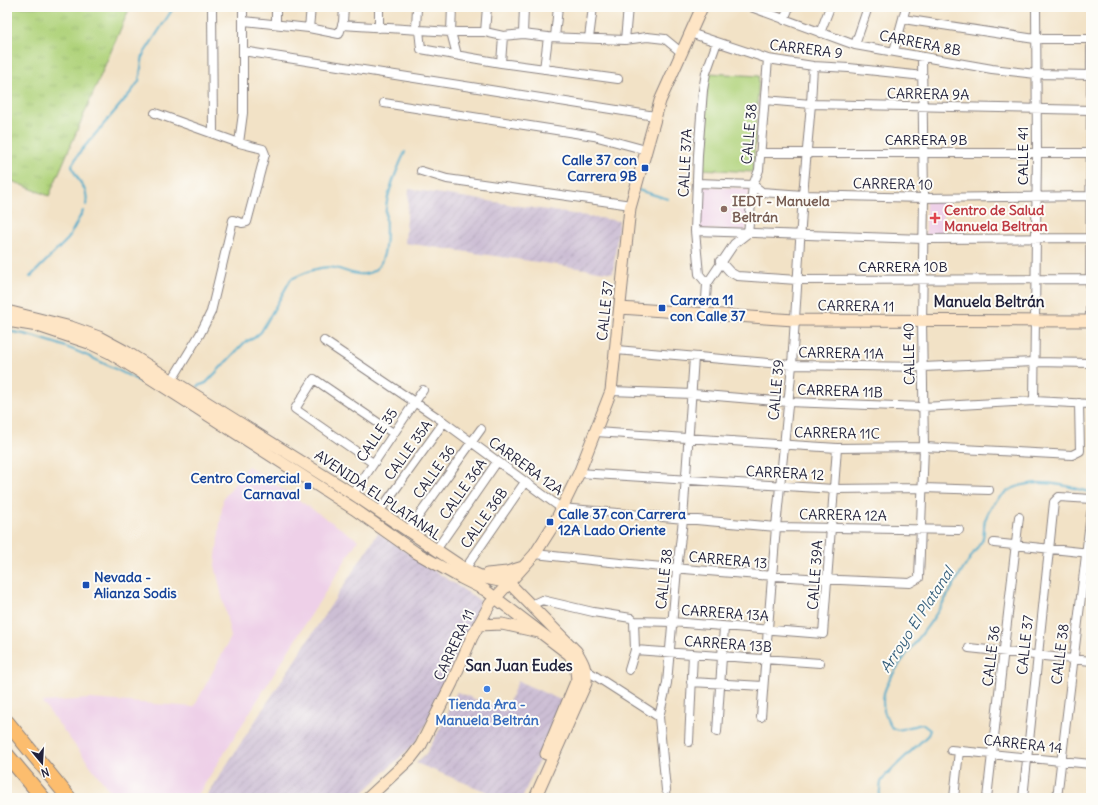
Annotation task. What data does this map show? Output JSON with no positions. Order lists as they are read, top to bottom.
{
  "streets": {
    "main road": ["CARRERA 11", "CALLE 37", "AVENIDA EL PLATANAL"],
    "street": [
      "CARRERA 8B",
      "CARRERA 9",
      "CARRERA 9A",
      "CALLE 38",
      "CARRERA 9B",
      "CALLE 41",
      "CALLE 37A",
      "CARRERA 10",
      "CARRERA 10B",
      "CARRERA 11A",
      "CALLE 40",
      "CALLE 39",
      "CARRERA 11B",
      "CARRERA 11C",
      "CALLE 35",
      "CALLE 35A",
      "CARRERA 12A",
      "CALLE 36",
      "CARRERA 12",
      "CALLE 36A",
      "CALLE 36B",
      "CARRERA 13",
      "CALLE 39A",
      "CARRERA 13A",
      "CARRERA 13B",
      "CARRERA 14"
    ]
  },
  "crossings": [
    ["CARRERA 8B", "CALLE 41"],
    ["CARRERA 8B", "CALLE 40"],
    ["CARRERA 9", "CALLE 38"],
    ["CARRERA 9", "CALLE 37A"],
    ["CARRERA 9", "CALLE 37"],
    ["CARRERA 9", "CALLE 40"],
    ["CARRERA 9", "CALLE 39"],
    ["CARRERA 9A", "CALLE 38"],
    ["CARRERA 9A", "CALLE 41"],
    ["CARRERA 9A", "CALLE 40"],
    ["CARRERA 9A", "CALLE 39"],
    ["CALLE 38", "CARRERA 9B"],
    ["CALLE 38", "CARRERA 10"],
    ["CALLE 38", "CARRERA 11A"],
    ["CALLE 38", "CARRERA 11B"],
    ["CALLE 38", "CARRERA 11C"],
    ["CALLE 38", "CARRERA 12A"],
    ["CALLE 38", "CARRERA 12"],
    ["CALLE 38", "CARRERA 13"],
    ["CALLE 38", "CARRERA 13A"],
    ["CALLE 38", "CARRERA 13B"],
    ["CALLE 38", "CARRERA 14"],
    ["CARRERA 9B", "CALLE 41"],
    ["CARRERA 9B", "CALLE 40"],
    ["CARRERA 9B", "CALLE 39"],
    ["CALLE 41", "CARRERA 10"],
    ["CALLE 41", "CARRERA 10B"],
    ["CALLE 41", "CARRERA 11"],
    ["CALLE 41", "CARRERA 11A"],
    ["CALLE 41", "CARRERA 11B"],
    ["CALLE 37A", "CARRERA 10"],
    ["CARRERA 10", "CALLE 40"],
    ["CARRERA 10", "CALLE 39"],
    ["CARRERA 10B", "CALLE 40"],
    ["CARRERA 10B", "CALLE 39"],
    ["CARRERA 11", "CALLE 37"],
    ["CARRERA 11", "CALLE 40"],
    ["CARRERA 11", "CALLE 39"],
    ["CARRERA 11", "AVENIDA EL PLATANAL"],
    ["CALLE 37", "CARRERA 11A"],
    ["CALLE 37", "CARRERA 11B"],
    ["CALLE 37", "CARRERA 11C"],
    ["CALLE 37", "CARRERA 12A"],
    ["CALLE 37", "CARRERA 12"],
    ["CALLE 37", "AVENIDA EL PLATANAL"],
    ["CALLE 37", "CARRERA 13"],
    ["CALLE 37", "CARRERA 14"],
    ["CARRERA 11A", "CALLE 40"],
    ["CARRERA 11A", "CALLE 39"],
    ["CALLE 40", "CARRERA 11B"],
    ["CALLE 40", "CARRERA 11C"],
    ["CALLE 40", "CARRERA 12A"],
    ["CALLE 40", "CARRERA 12"],
    ["CALLE 40", "CARRERA 13"],
    ["CALLE 39", "CARRERA 11B"],
    ["CALLE 39", "CARRERA 11C"],
    ["CALLE 39", "CARRERA 12A"],
    ["CALLE 39", "CARRERA 12"],
    ["CALLE 39", "CARRERA 13"],
    ["CALLE 39", "CARRERA 13A"],
    ["CALLE 39", "CARRERA 13B"],
    ["CARRERA 11B", "CARRERA 11C"],
    ["CARRERA 11C", "CALLE 39A"],
    ["CALLE 35", "CARRERA 12A"],
    ["CALLE 35", "AVENIDA EL PLATANAL"],
    ["CALLE 35A", "CARRERA 12A"],
    ["CALLE 35A", "AVENIDA EL PLATANAL"],
    ["CARRERA 12A", "CALLE 36"],
    ["CARRERA 12A", "CALLE 36A"],
    ["CARRERA 12A", "CALLE 36B"],
    ["CARRERA 12A", "CALLE 39A"],
    ["CALLE 36", "AVENIDA EL PLATANAL"],
    ["CALLE 36", "CARRERA 14"],
    ["CARRERA 12", "CALLE 39A"],
    ["CALLE 36A", "AVENIDA EL PLATANAL"],
    ["AVENIDA EL PLATANAL", "CALLE 36B"],
    ["CARRERA 13", "CALLE 39A"],
    ["CALLE 39A", "CARRERA 13A"]
  ],
  "districts": ["Manuela Beltrán", "San Juan Eudes"],
  "water": ["Arroyo El Platanal"],
  "places": {
    "transit": [
      "Calle 37 con Carrera 9B",
      "Carrera 11 con Calle 37",
      "Centro Comercial Carnaval",
      "Calle 37 con Carrera 12A Lado Oriente",
      "Nevada - Alianza Sodis"
    ],
    "other": ["IEDT - Manuela Beltrán", "Tienda Ara - Manuela Beltrán"],
    "health": ["Centro de Salud Manuela Beltran"]
  },
  "north": "bottom"
}
